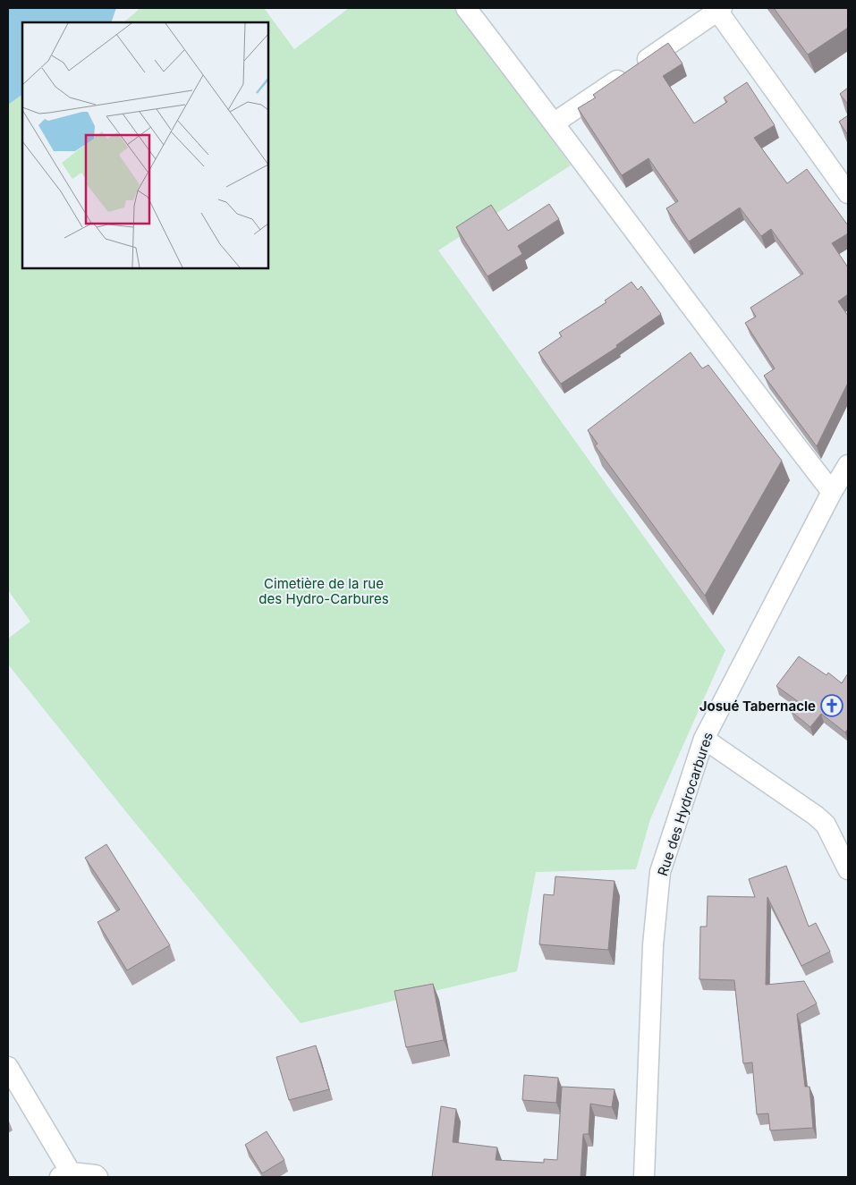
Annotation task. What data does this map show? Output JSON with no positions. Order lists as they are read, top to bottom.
{
  "streets": {
    "street": ["Rue des Hydrocarbures"]
  },
  "parks": ["Cimetière de la rue des Hydro-Carbures"],
  "places": {
    "church": ["Josué Tabernacle"]
  }
}
